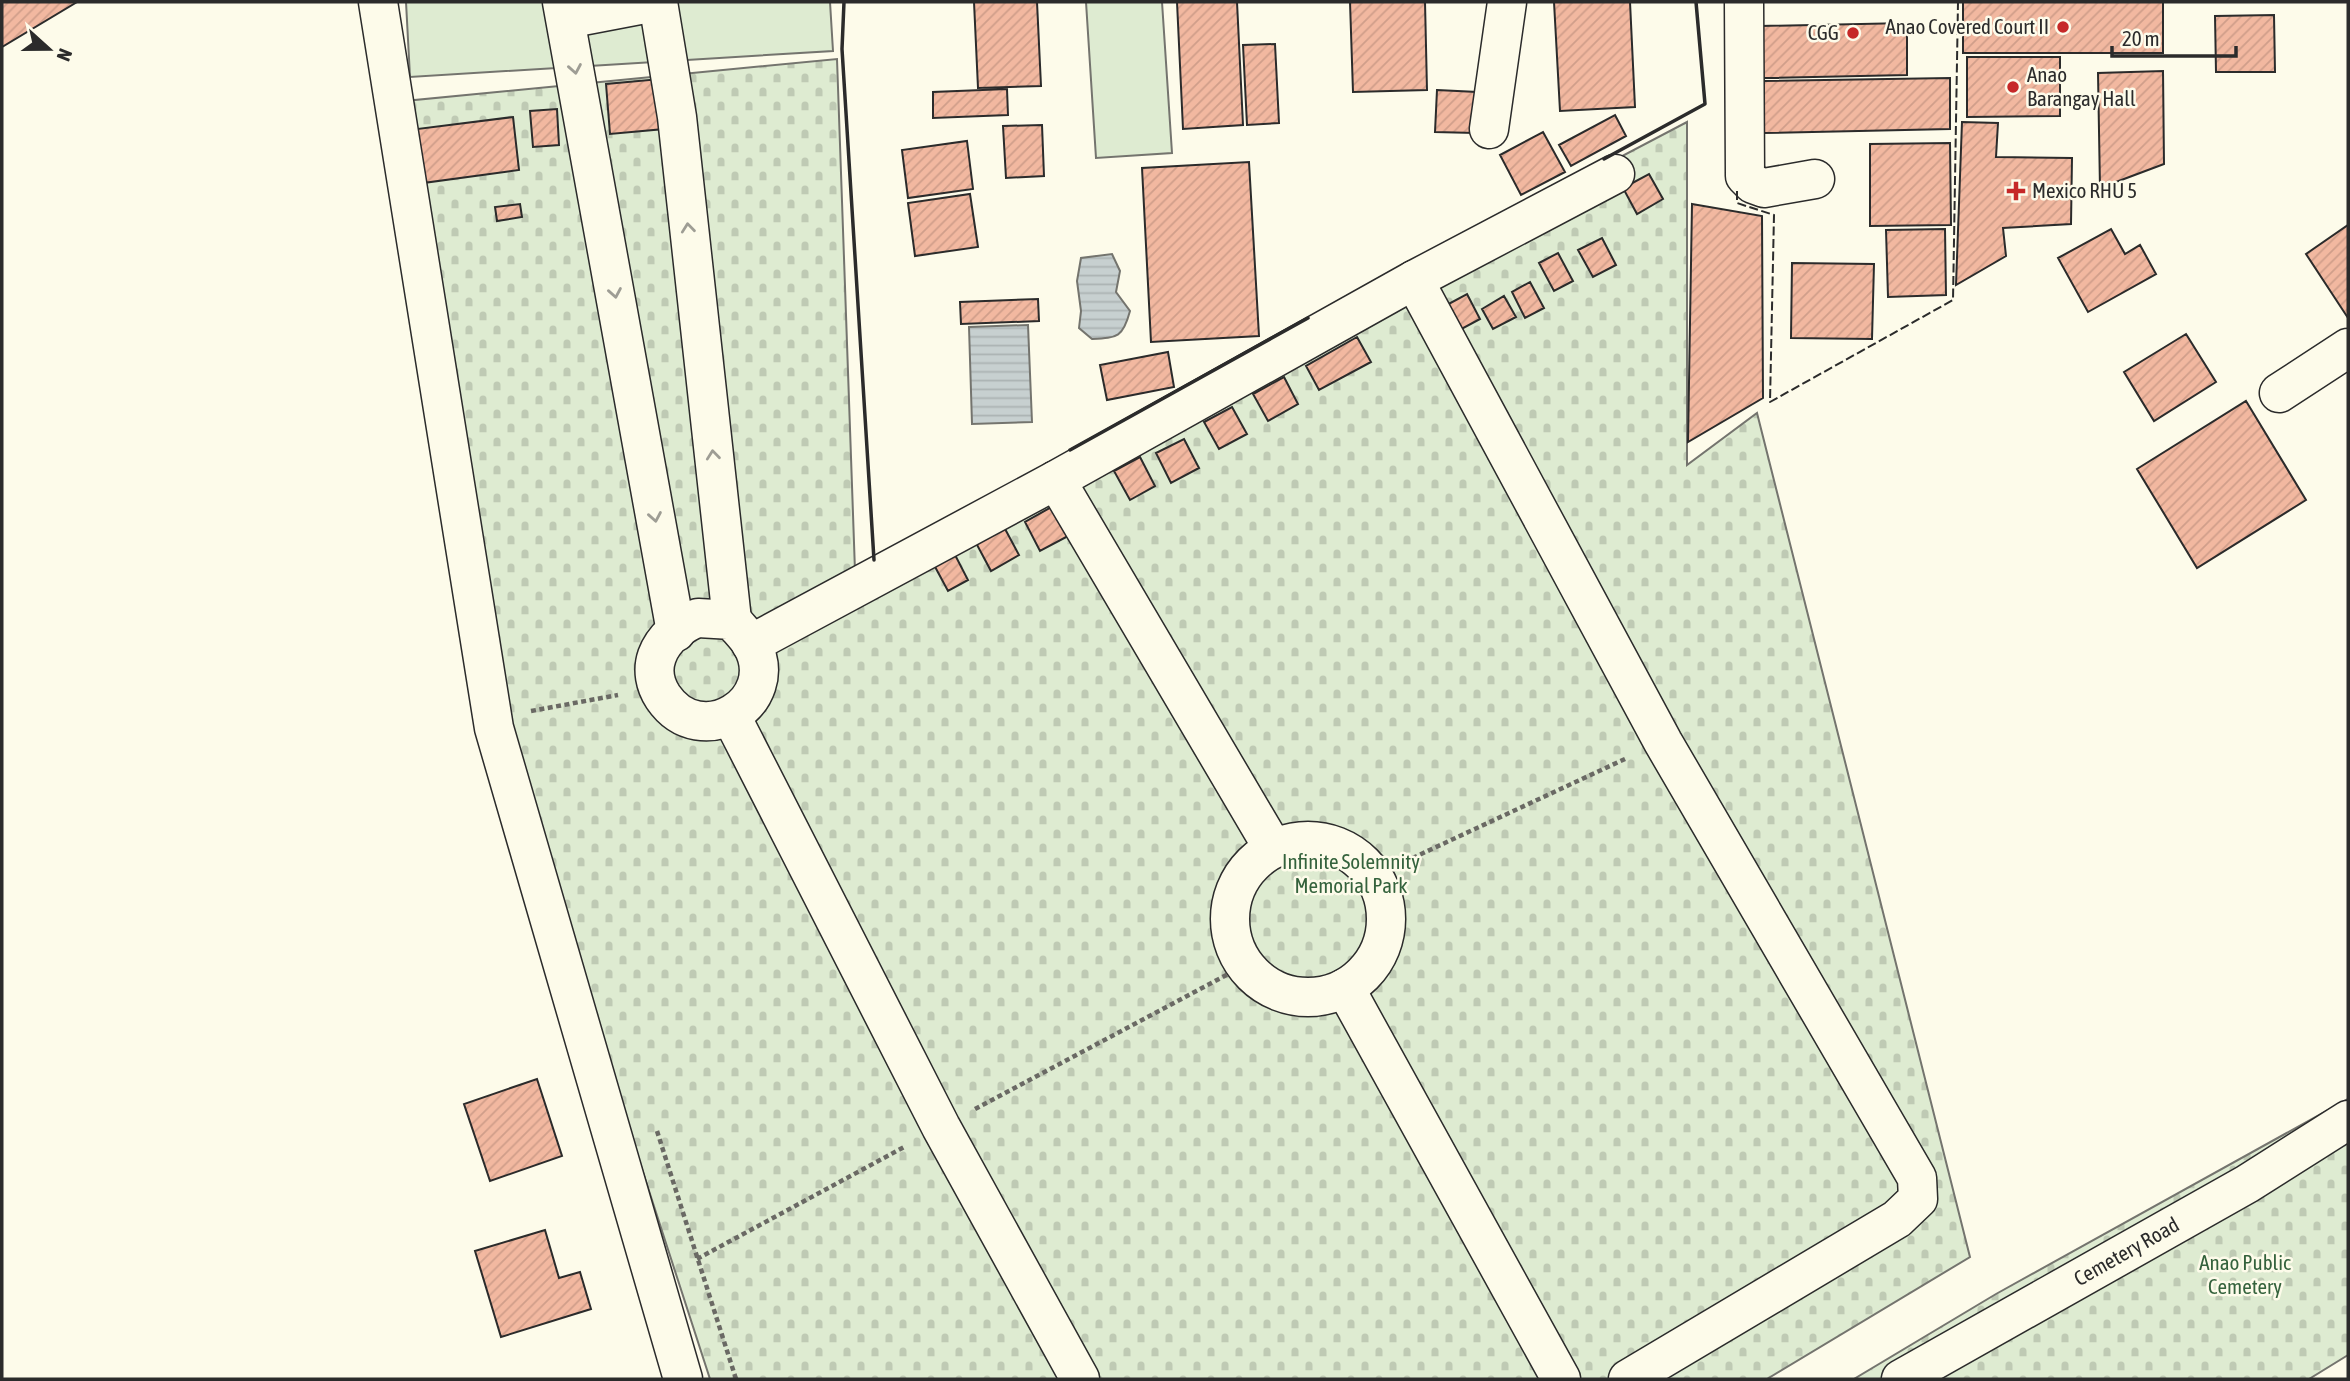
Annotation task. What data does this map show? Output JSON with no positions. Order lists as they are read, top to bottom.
{
  "streets": {
    "street": ["Cemetery Road"]
  },
  "parks": ["Infinite Solemnity Memorial Park", "Anao Public Cemetery"],
  "places": {
    "other": ["Anao Covered Court II", "CGG", "Anao Barangay Hall"],
    "health": ["Mexico RHU 5"]
  },
  "scale_bar": "20 m",
  "north": "right"
}
